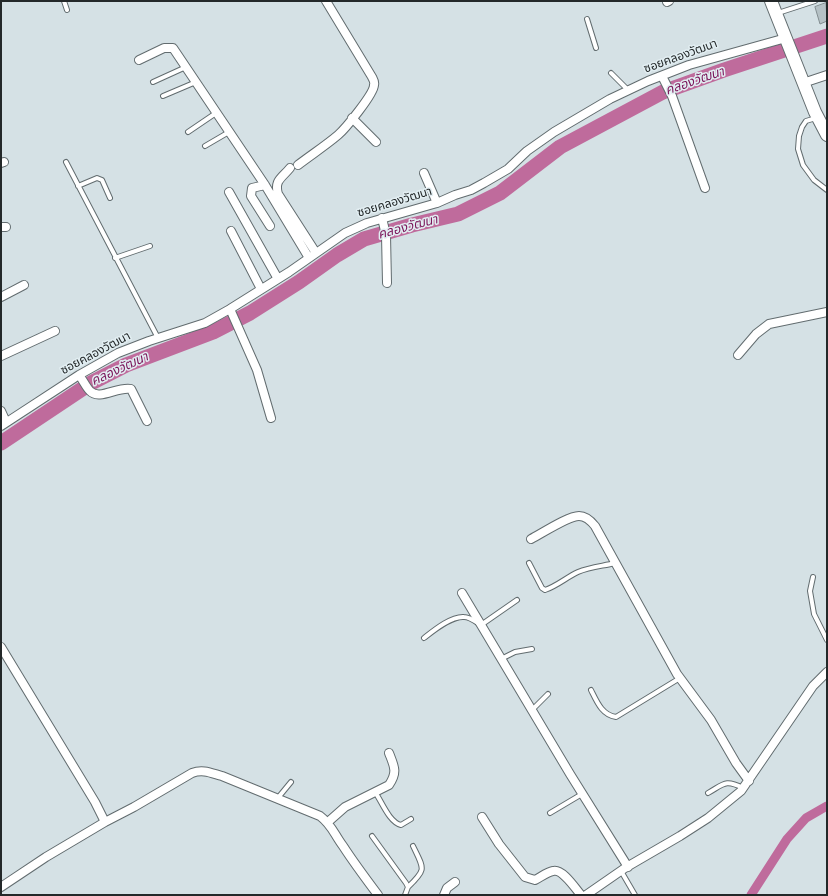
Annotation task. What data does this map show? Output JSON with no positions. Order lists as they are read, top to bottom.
{
  "streets": {
    "street": ["ซอยคลองวัฒนา"]
  },
  "water": ["คลองวัฒนา"]
}
